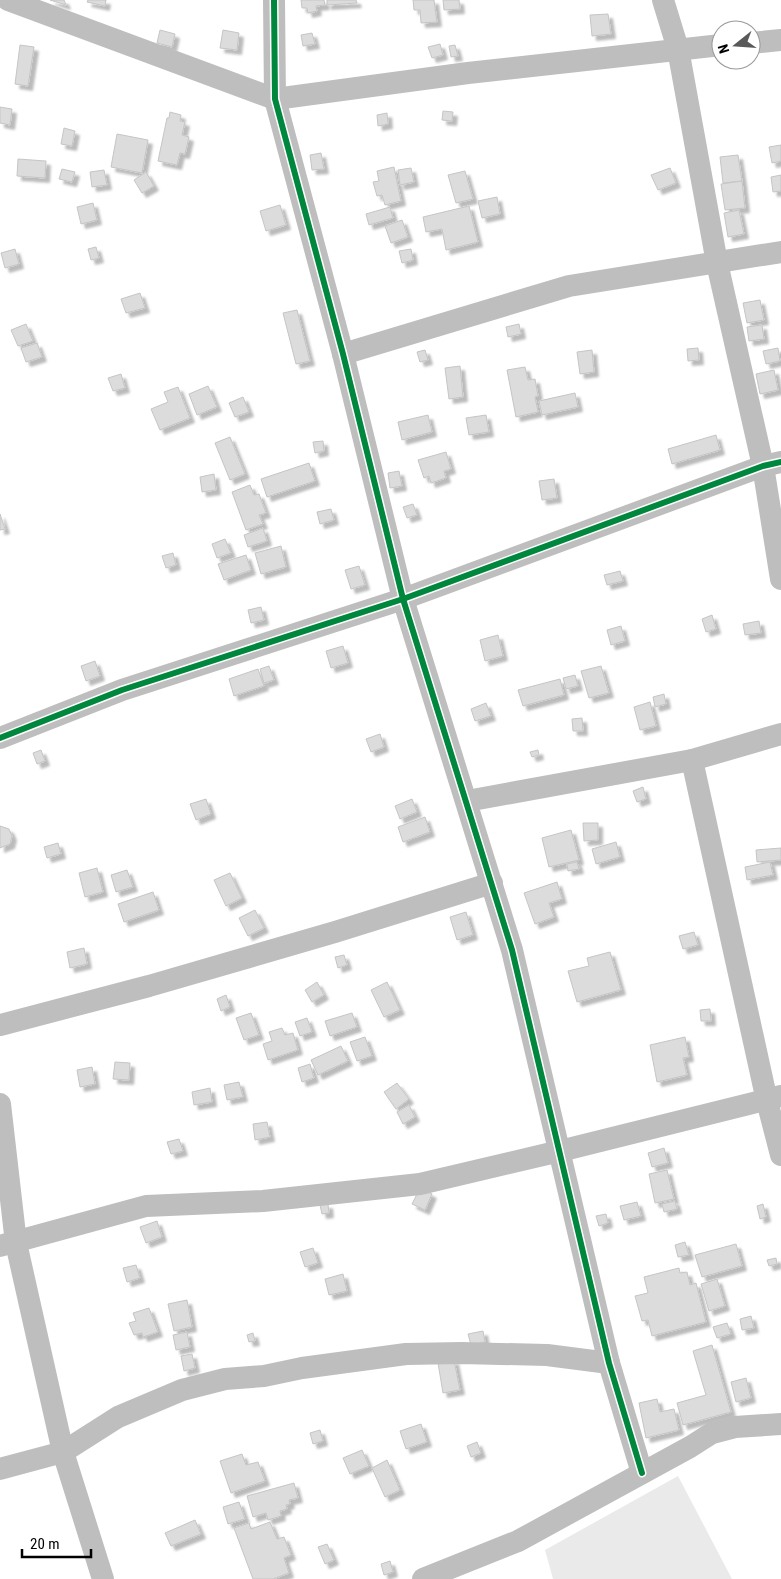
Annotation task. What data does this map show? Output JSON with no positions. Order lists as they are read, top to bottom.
{
  "scale_bar": "20 m",
  "north": "left"
}
